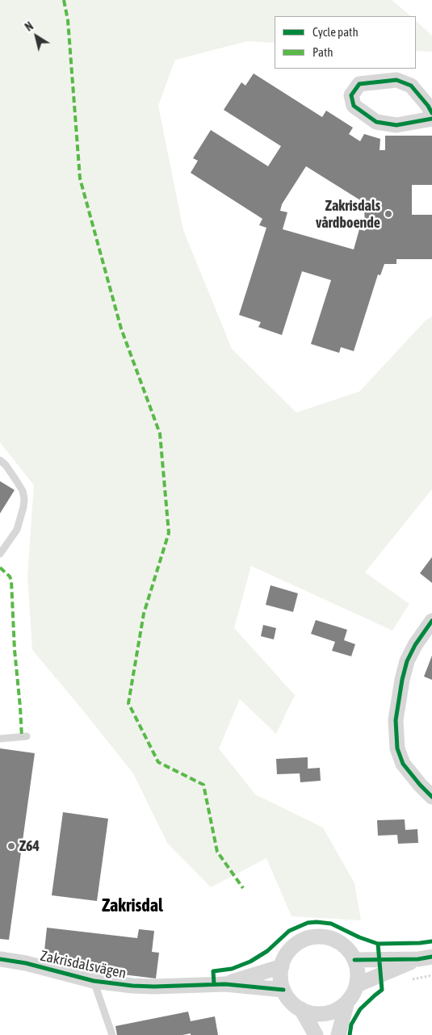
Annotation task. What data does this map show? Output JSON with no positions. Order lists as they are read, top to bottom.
{
  "streets": {
    "street": ["Zakrisdalsvägen"]
  },
  "districts": ["Zakrisdal"],
  "places": ["Zakrisdals vårdboende", "Z64"],
  "legend": ["Cycle path", "Path"],
  "north": "top left"
}
